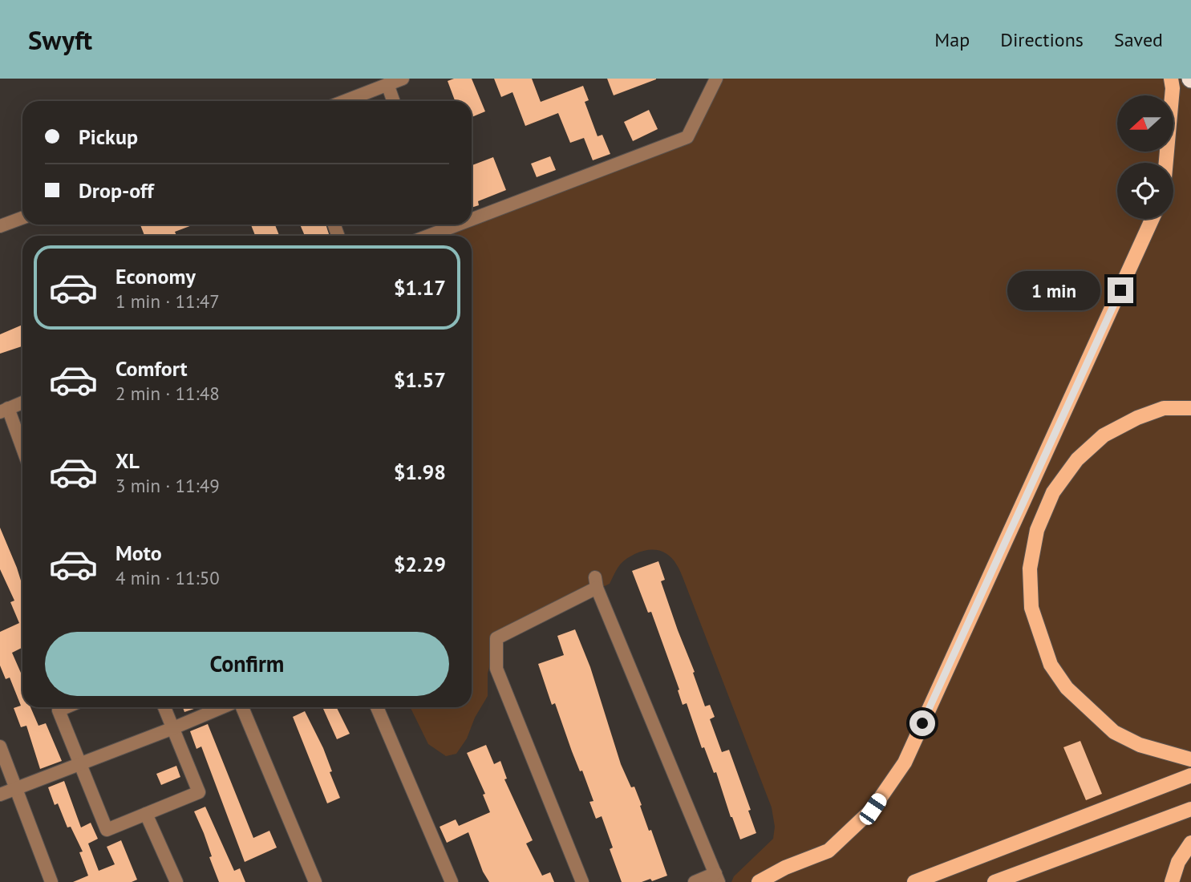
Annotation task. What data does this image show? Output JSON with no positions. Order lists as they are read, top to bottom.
{
  "north": "left",
  "page": {
    "header": "Swyft",
    "nav": ["Map", "Directions", "Saved"],
    "banner": ["Pickup", "Drop-off"],
    "list": [
      {
        "name": "Economy",
        "note": "1 min · 11:47",
        "value": "$1.17"
      },
      {
        "name": "Comfort",
        "note": "2 min · 11:48",
        "value": "$1.57"
      },
      {
        "name": "XL",
        "note": "3 min · 11:49",
        "value": "$1.98"
      },
      {
        "name": "Moto",
        "note": "4 min · 11:50",
        "value": "$2.29"
      }
    ],
    "bubble": "1 min",
    "buttons": "Confirm"
  }
}
